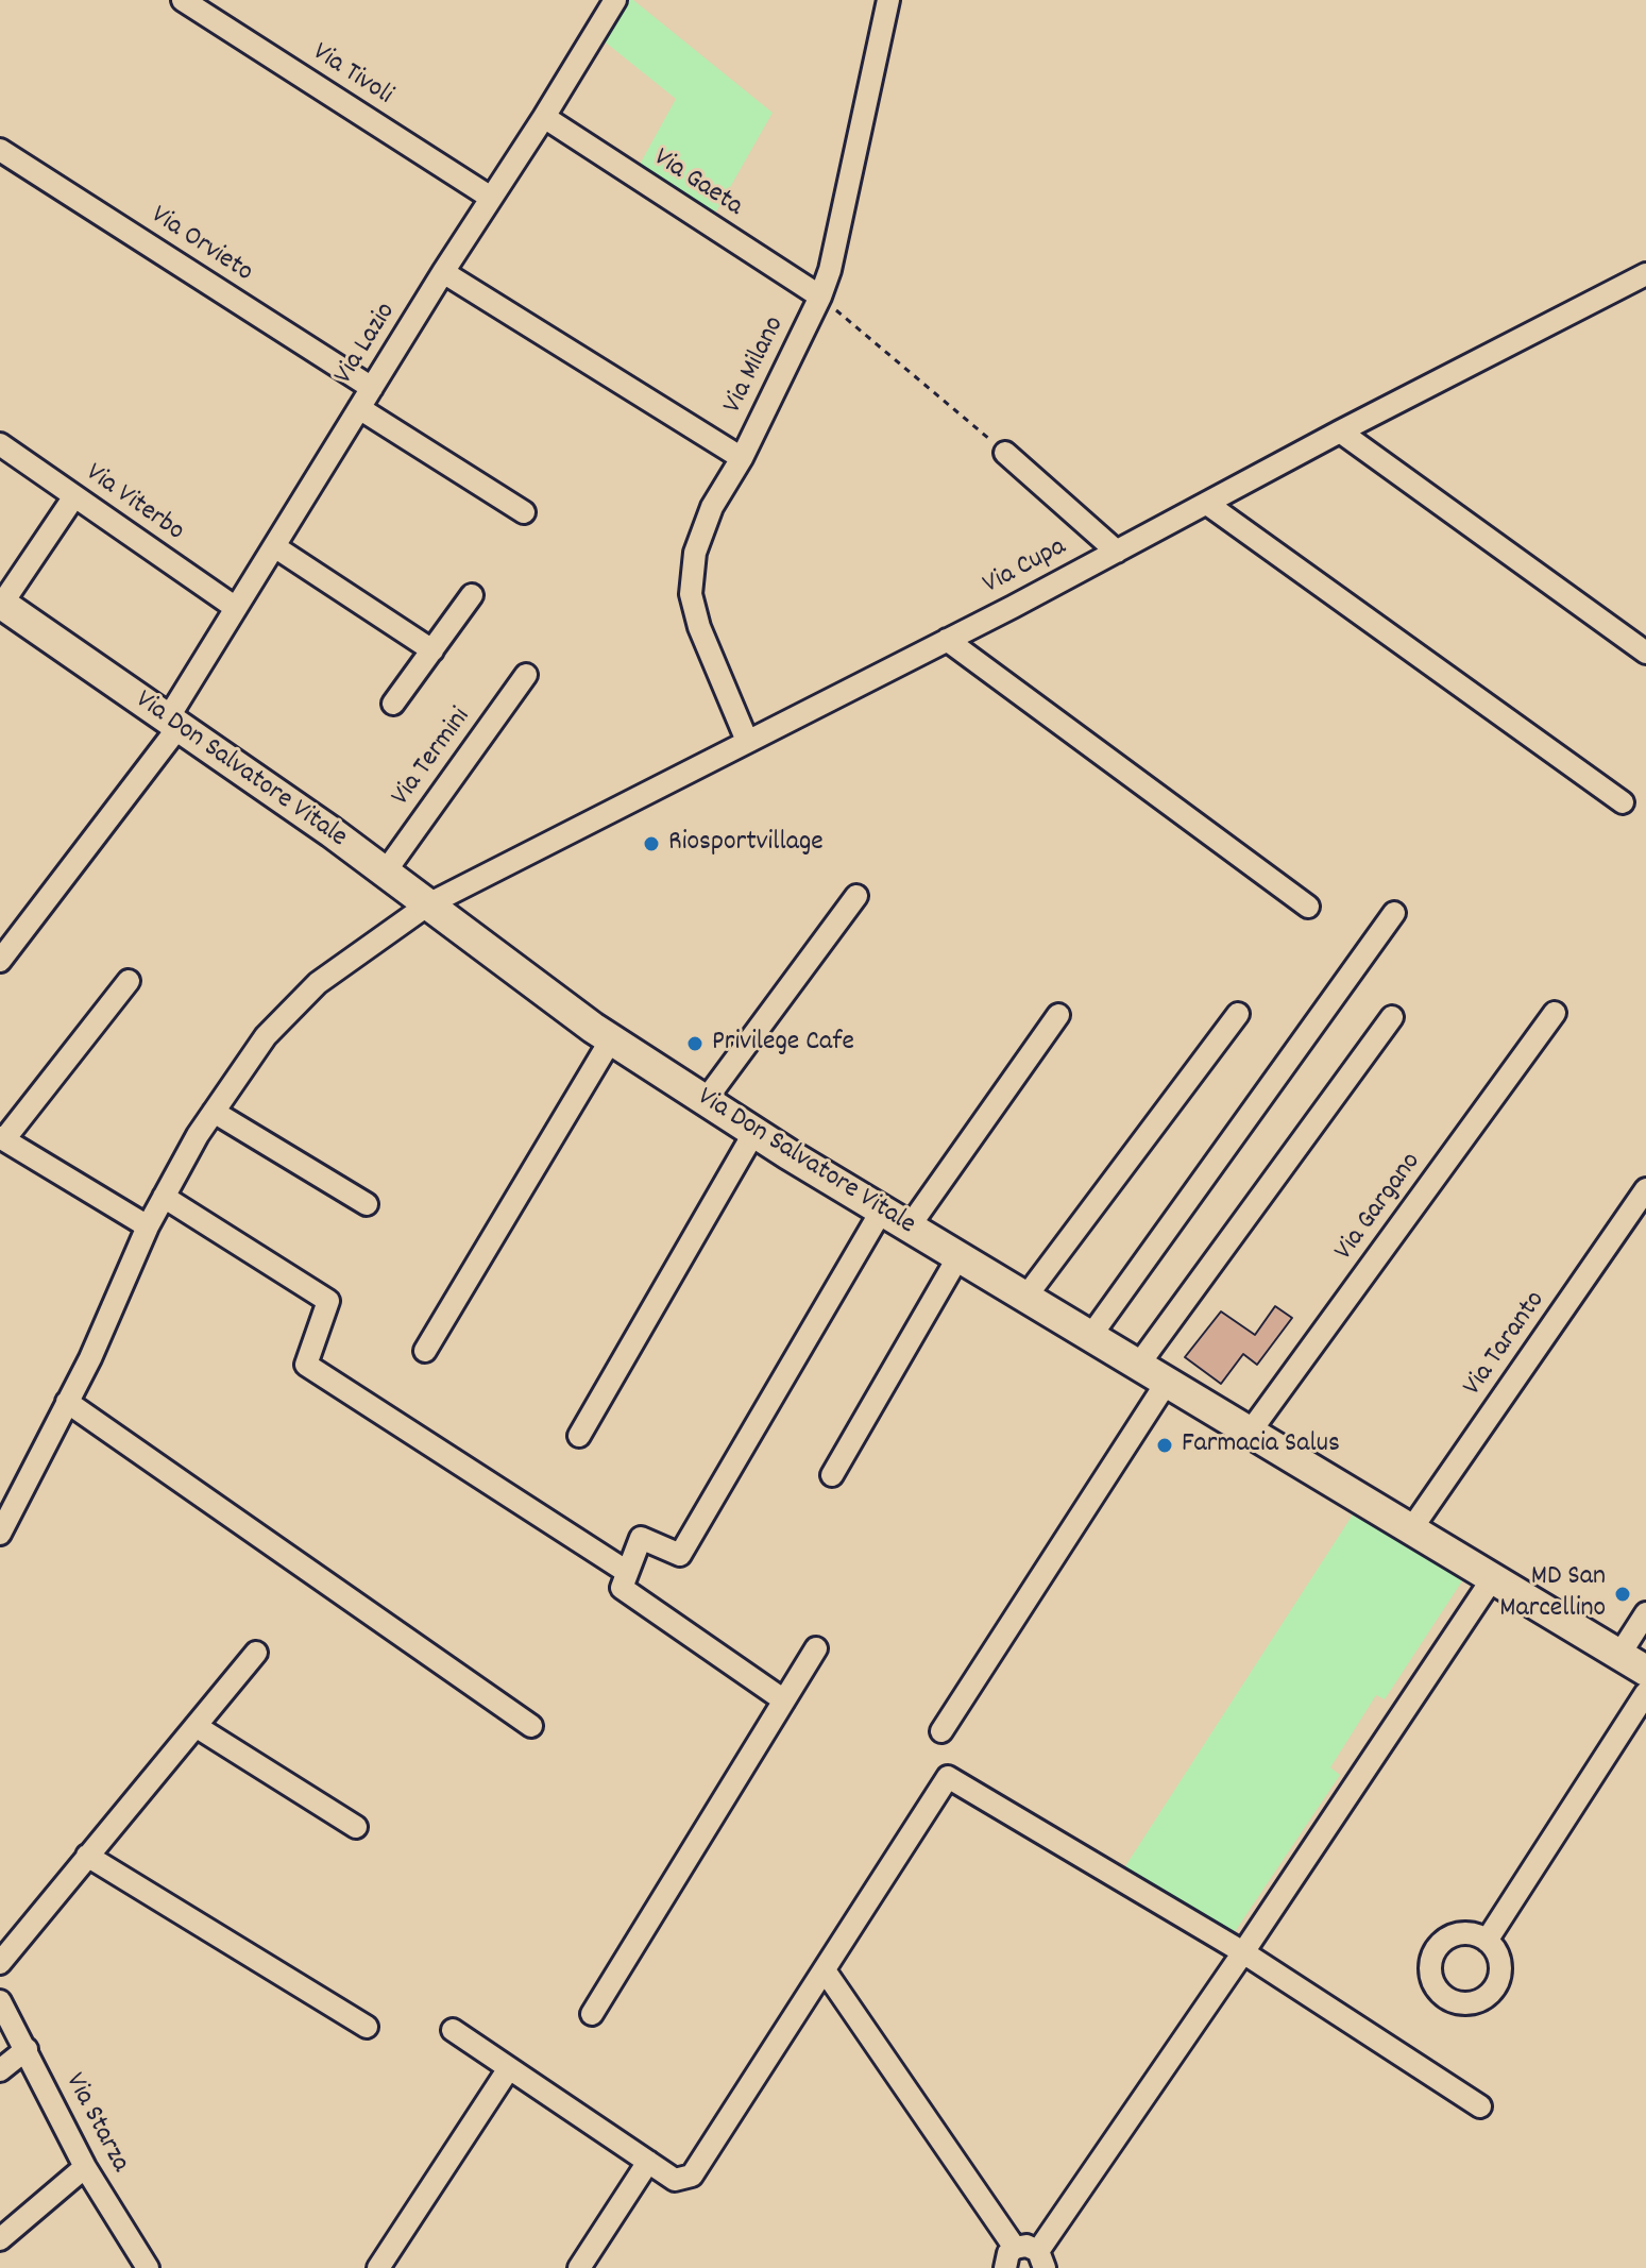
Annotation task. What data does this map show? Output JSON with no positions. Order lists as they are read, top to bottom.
{
  "streets": {
    "street": [
      "Via Tivoli",
      "Via Gaeta",
      "Via Orvieto",
      "Via Lazio",
      "Via Milano",
      "Via Viterbo",
      "Via Cupa",
      "Via Termini",
      "Via Don Salvatore Vitale",
      "Via Gargano",
      "Via Taranto",
      "Via Starza"
    ]
  },
  "crossings": [
    ["Via Tivoli", "Via Lazio"],
    ["Via Gaeta", "Via Lazio"],
    ["Via Gaeta", "Via Milano"],
    ["Via Orvieto", "Via Lazio"],
    ["Via Lazio", "Via Viterbo"],
    ["Via Lazio", "Via Don Salvatore Vitale"],
    ["Via Milano", "Via Cupa"],
    ["Via Cupa", "Via Don Salvatore Vitale"],
    ["Via Termini", "Via Don Salvatore Vitale"],
    ["Via Don Salvatore Vitale", "Via Gargano"],
    ["Via Don Salvatore Vitale", "Via Taranto"]
  ],
  "places": [
    "Riosportvillage",
    "Privilege Cafe",
    "Farmacia Salus",
    "MD San Marcellino"
  ]
}
